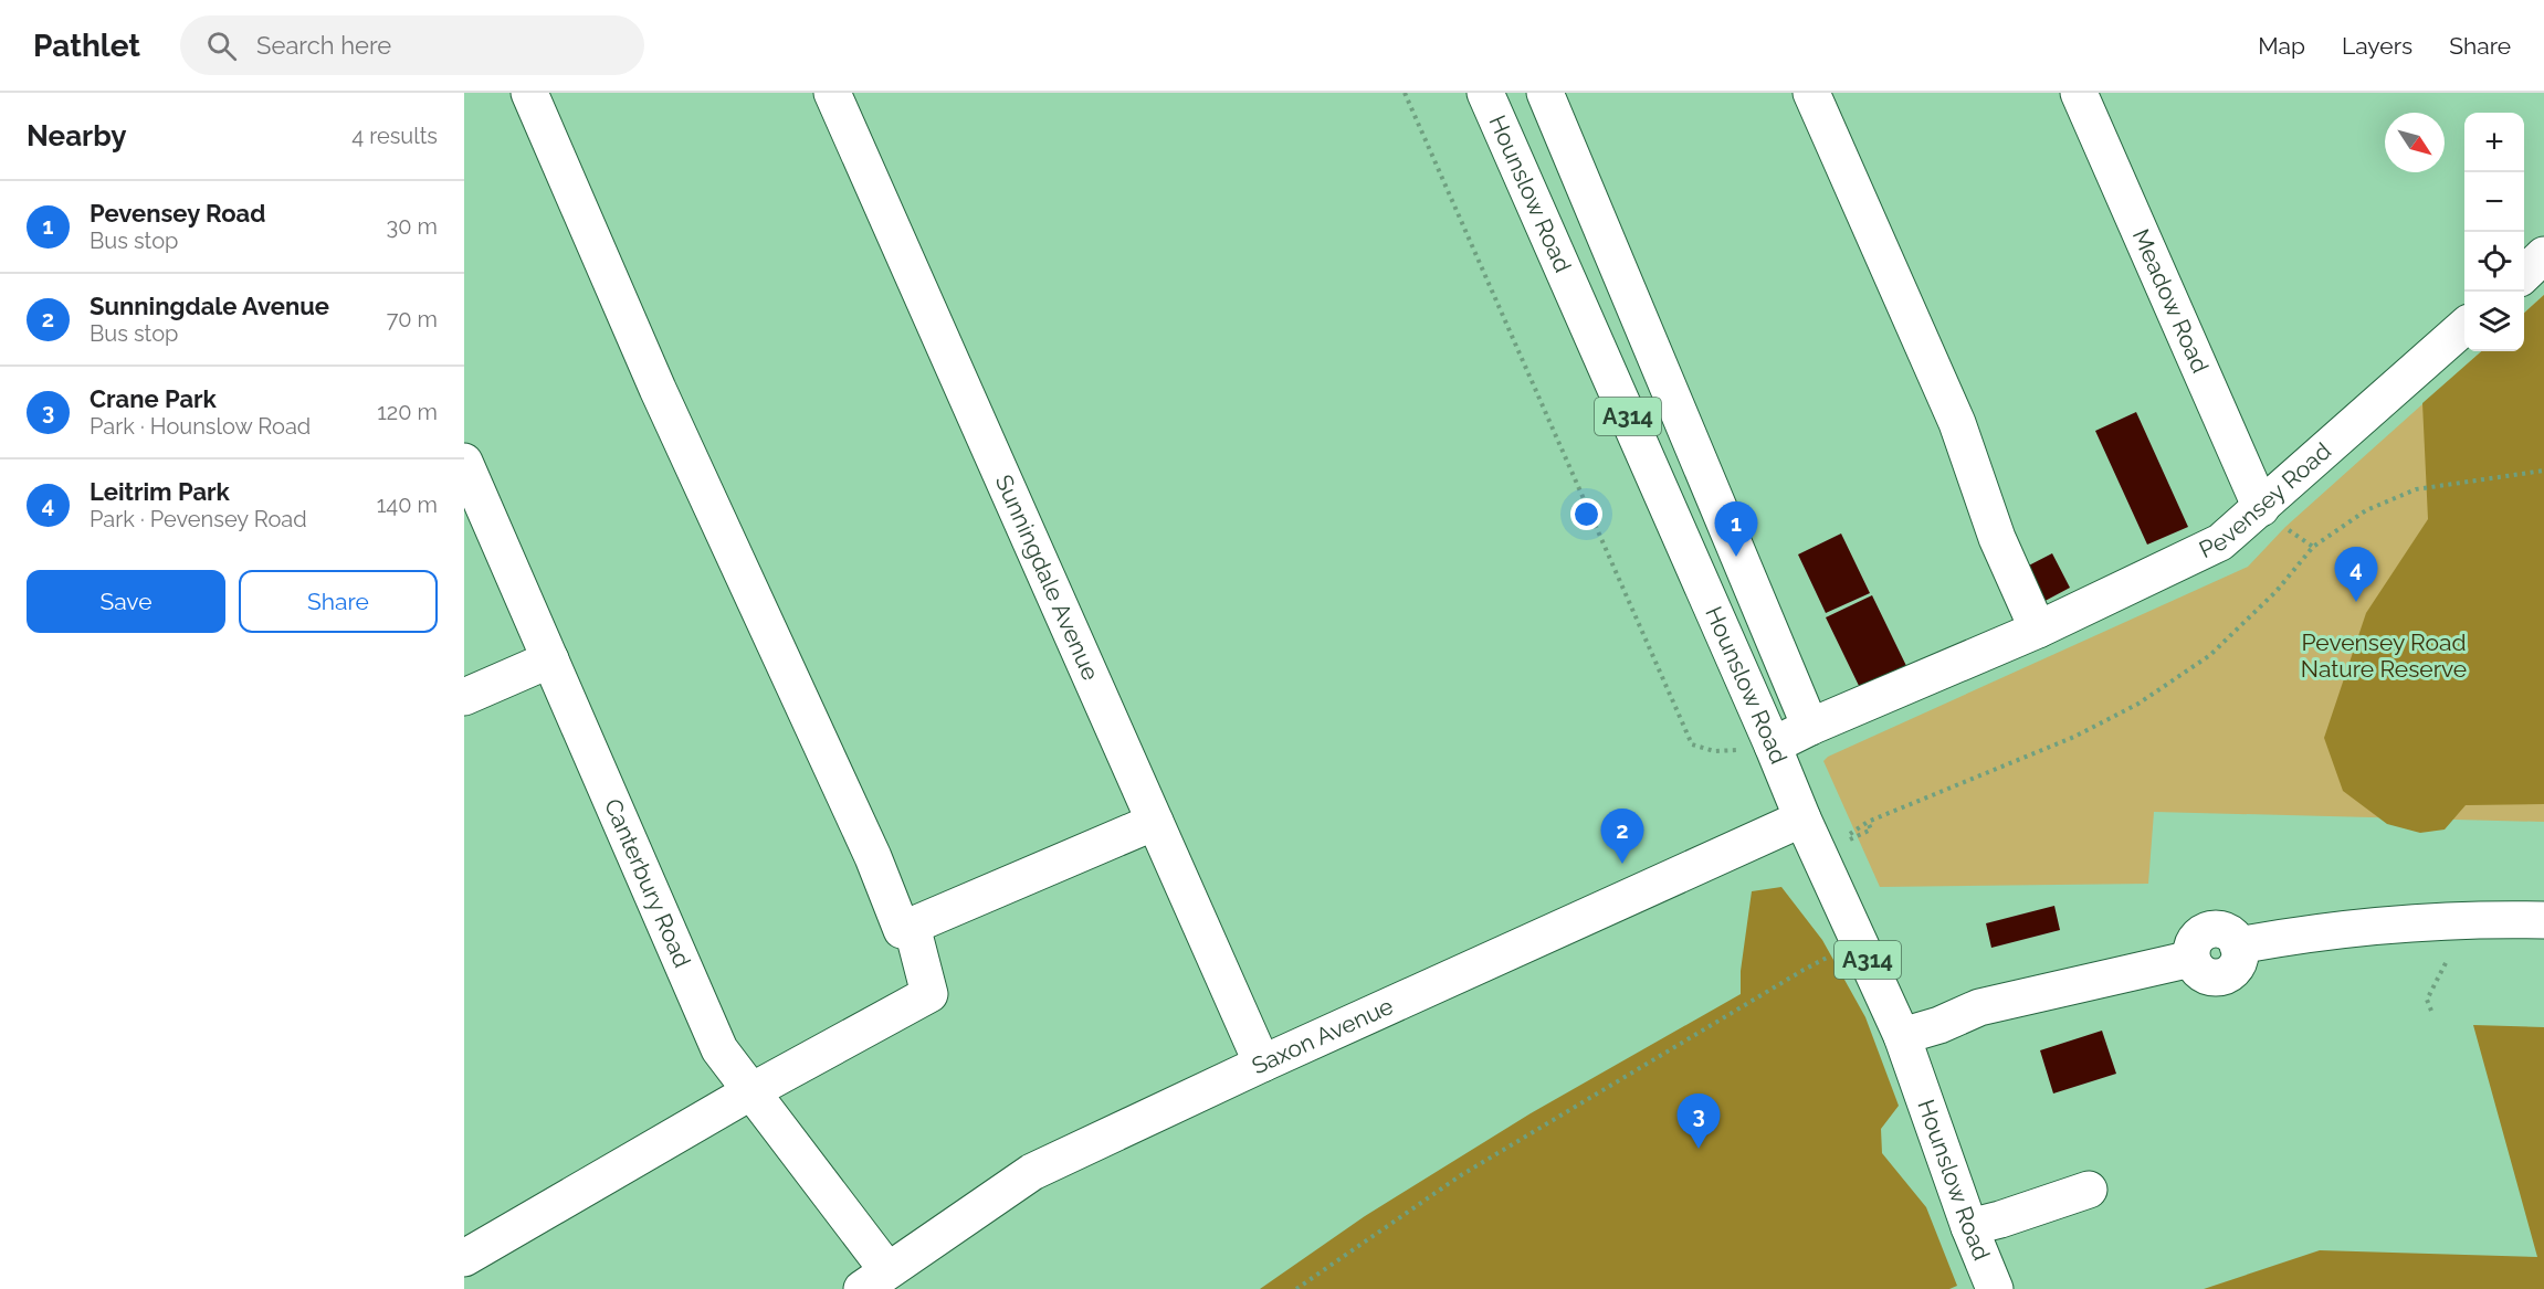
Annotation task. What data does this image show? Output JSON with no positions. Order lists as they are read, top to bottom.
{
  "streets": {
    "street": [
      "Hounslow Road",
      "Meadow Road",
      "A314",
      "Pevensey Road",
      "Sunningdale Avenue",
      "Canterbury Road",
      "Saxon Avenue"
    ]
  },
  "crossings": [
    ["Hounslow Road", "Pevensey Road"],
    ["Hounslow Road", "Saxon Avenue"],
    ["Meadow Road", "Pevensey Road"],
    ["Sunningdale Avenue", "Saxon Avenue"],
    ["Canterbury Road", "Saxon Avenue"]
  ],
  "parks": ["Pevensey Road Nature Reserve"],
  "north": "bottom right",
  "page": {
    "header": "Pathlet",
    "search": "Search here",
    "nav": ["Map", "Layers", "Share"],
    "heading": ["Nearby", "4 results"],
    "map_buttons": ["+", "−"],
    "list": [
      {
        "mark": "1",
        "name": "Pevensey Road",
        "note": "Bus stop",
        "value": "30 m"
      },
      {
        "mark": "2",
        "name": "Sunningdale Avenue",
        "note": "Bus stop",
        "value": "70 m"
      },
      {
        "mark": "3",
        "name": "Crane Park",
        "note": "Park · Hounslow Road",
        "value": "120 m"
      },
      {
        "mark": "4",
        "name": "Leitrim Park",
        "note": "Park · Pevensey Road",
        "value": "140 m"
      }
    ],
    "pins": [
      "1",
      "4",
      "2",
      "3"
    ],
    "buttons": ["Save", "Share"]
  }
}
